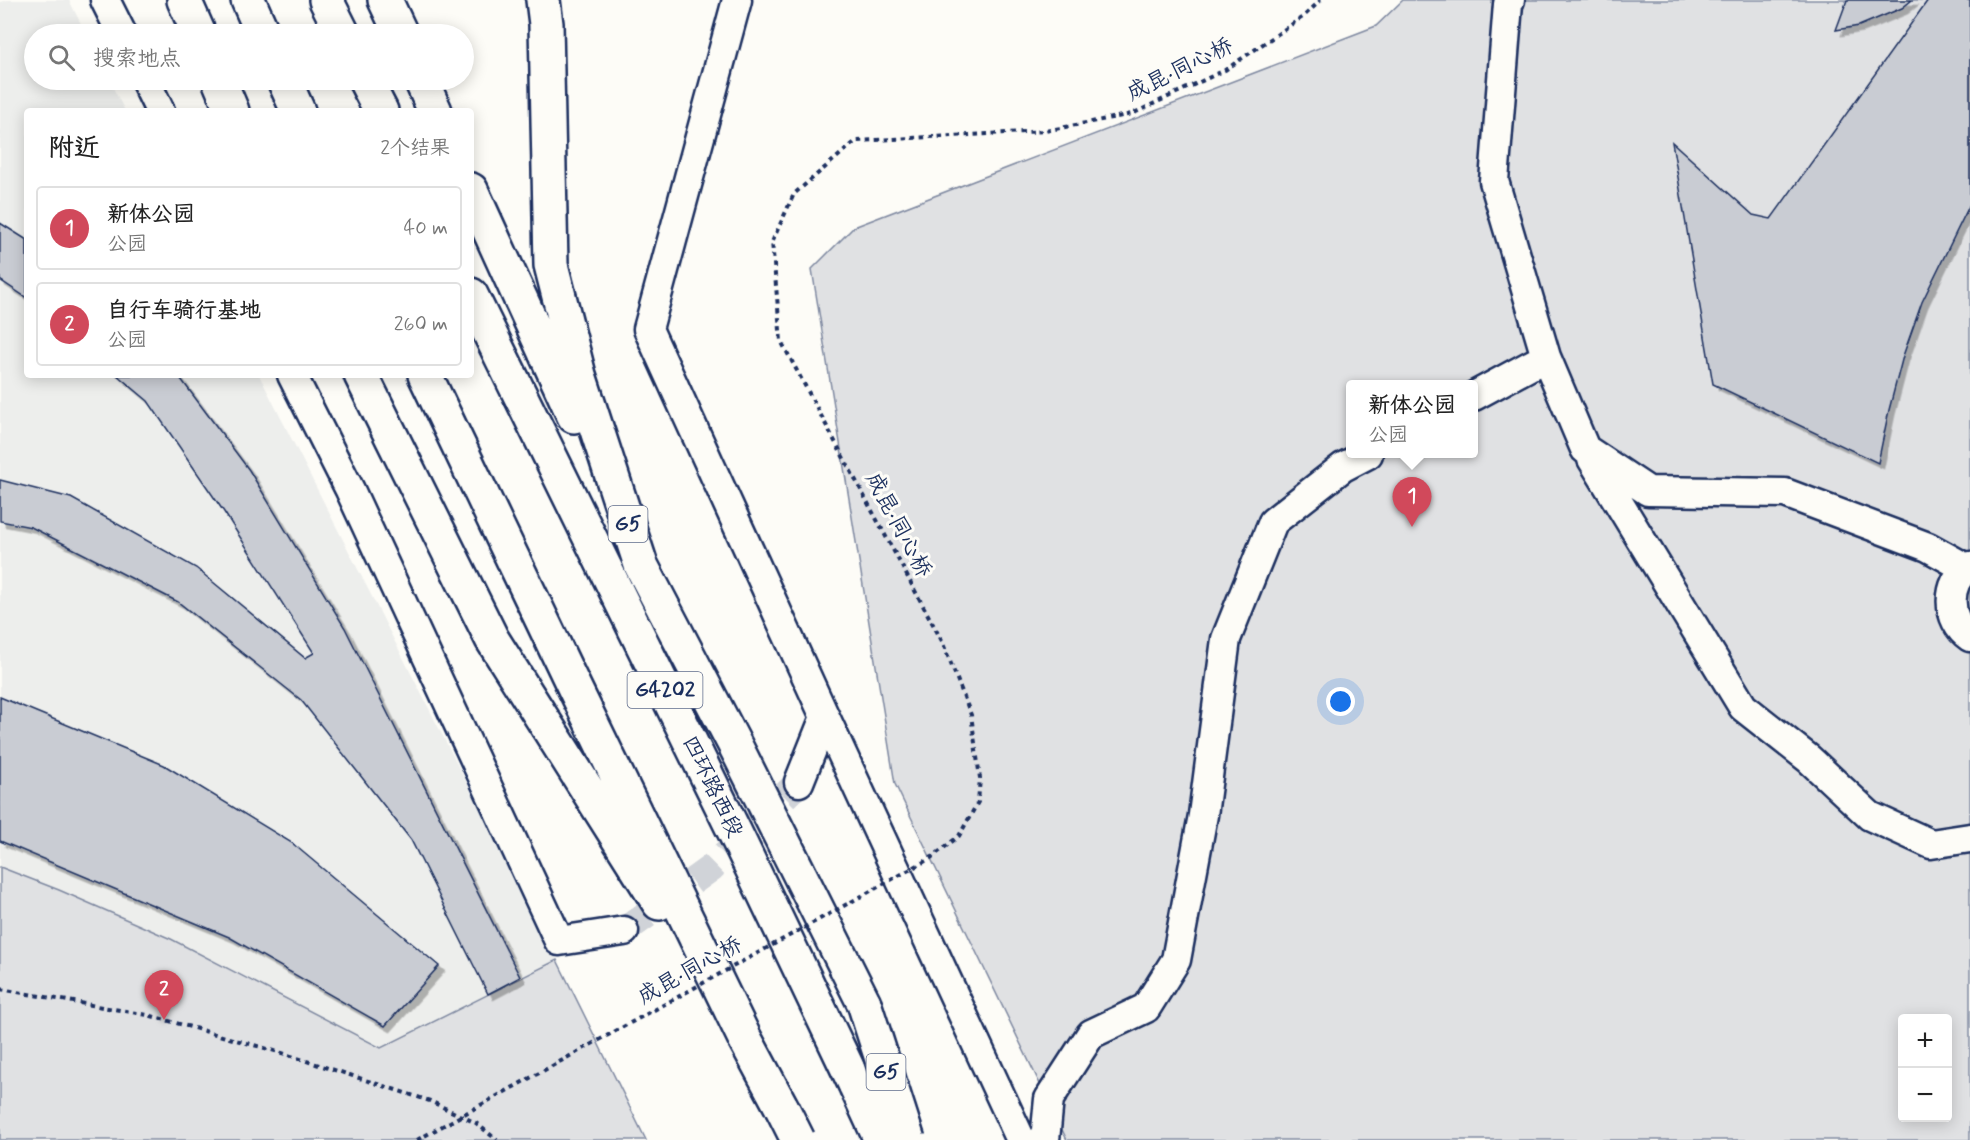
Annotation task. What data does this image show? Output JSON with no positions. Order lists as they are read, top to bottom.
{
  "streets": {
    "highway": ["G5", "G4202", "四环路西段"],
    "path": ["成昆·同心桥"]
  },
  "page": {
    "search": "搜索地点",
    "heading": ["附近", "2个结果"],
    "list": [
      {
        "mark": "1",
        "name": "新体公园",
        "note": "公园",
        "value": "40 m"
      },
      {
        "mark": "2",
        "name": "自行车骑行基地",
        "note": "公园",
        "value": "260 m"
      }
    ],
    "popup": ["新体公园", "公园"],
    "pins": ["1", "2"],
    "map_buttons": ["+", "−"]
  }
}
